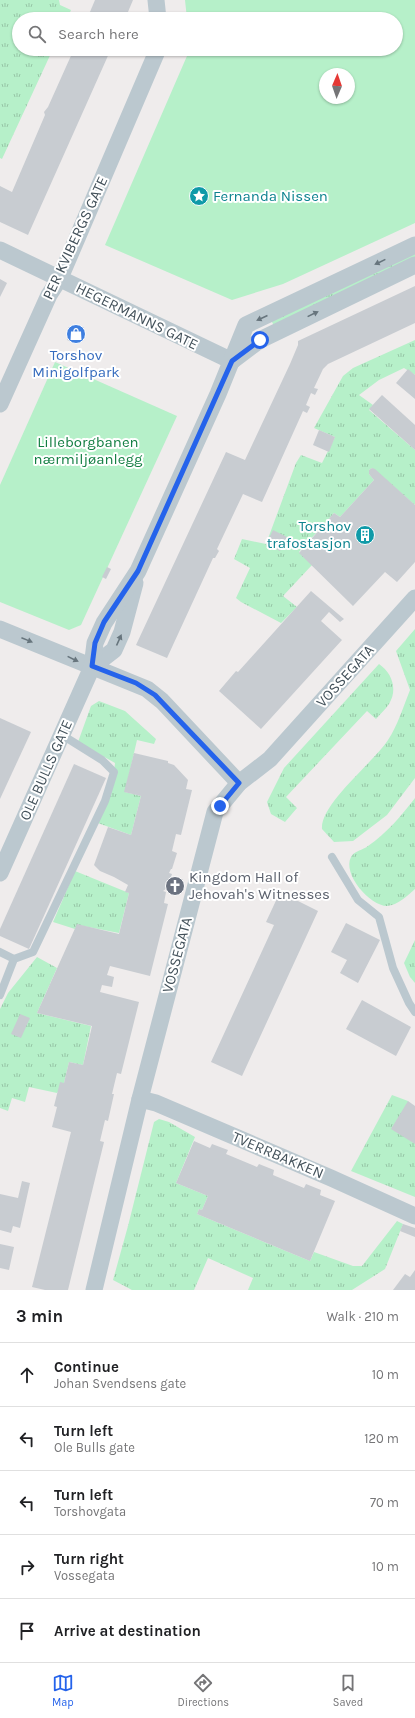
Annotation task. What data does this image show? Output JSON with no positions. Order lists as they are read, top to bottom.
{
  "streets": {
    "street": [
      "PER KVIBERGS GATE",
      "HEGERMANNS GATE",
      "VOSSEGATA",
      "OLE BULLS GATE",
      "TVERRBAKKEN"
    ]
  },
  "crossings": [
    ["PER KVIBERGS GATE", "HEGERMANNS GATE"],
    ["HEGERMANNS GATE", "OLE BULLS GATE"],
    ["VOSSEGATA", "TVERRBAKKEN"]
  ],
  "parks": ["Lilleborgbanen nærmiljøanlegg"],
  "places": {
    "place": ["Fernanda Nissen"],
    "shop": ["Torshov Minigolfpark"],
    "building": ["Torshov trafostasjon"],
    "church": ["Kingdom Hall of Jehovah's Witnesses"]
  },
  "north": "top",
  "page": {
    "search": "Search here",
    "heading": ["3 min", "Walk · 210 m"],
    "list": [
      ["Continue", "Johan Svendsens gate", "10 m"],
      ["Turn left", "Ole Bulls gate", "120 m"],
      ["Turn left", "Torshovgata", "70 m"],
      ["Turn right", "Vossegata", "10 m"],
      "Arrive at destination"
    ],
    "nav": ["Map", "Directions", "Saved"]
  }
}
